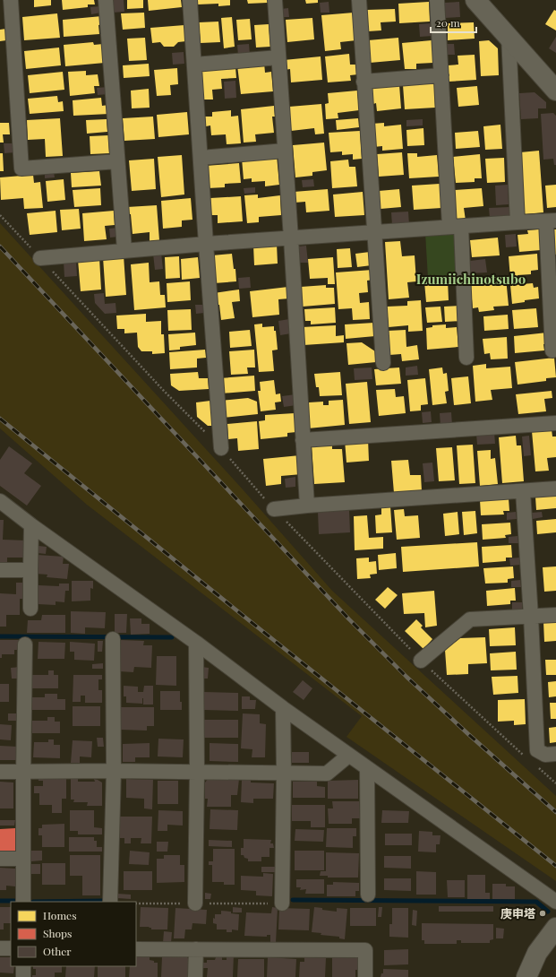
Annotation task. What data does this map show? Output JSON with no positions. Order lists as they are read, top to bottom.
{
  "districts": ["Izumiichinotsubo"],
  "places": ["庚申塔"],
  "legend": ["Homes", "Shops", "Other"],
  "scale_bar": "20 m"
}
